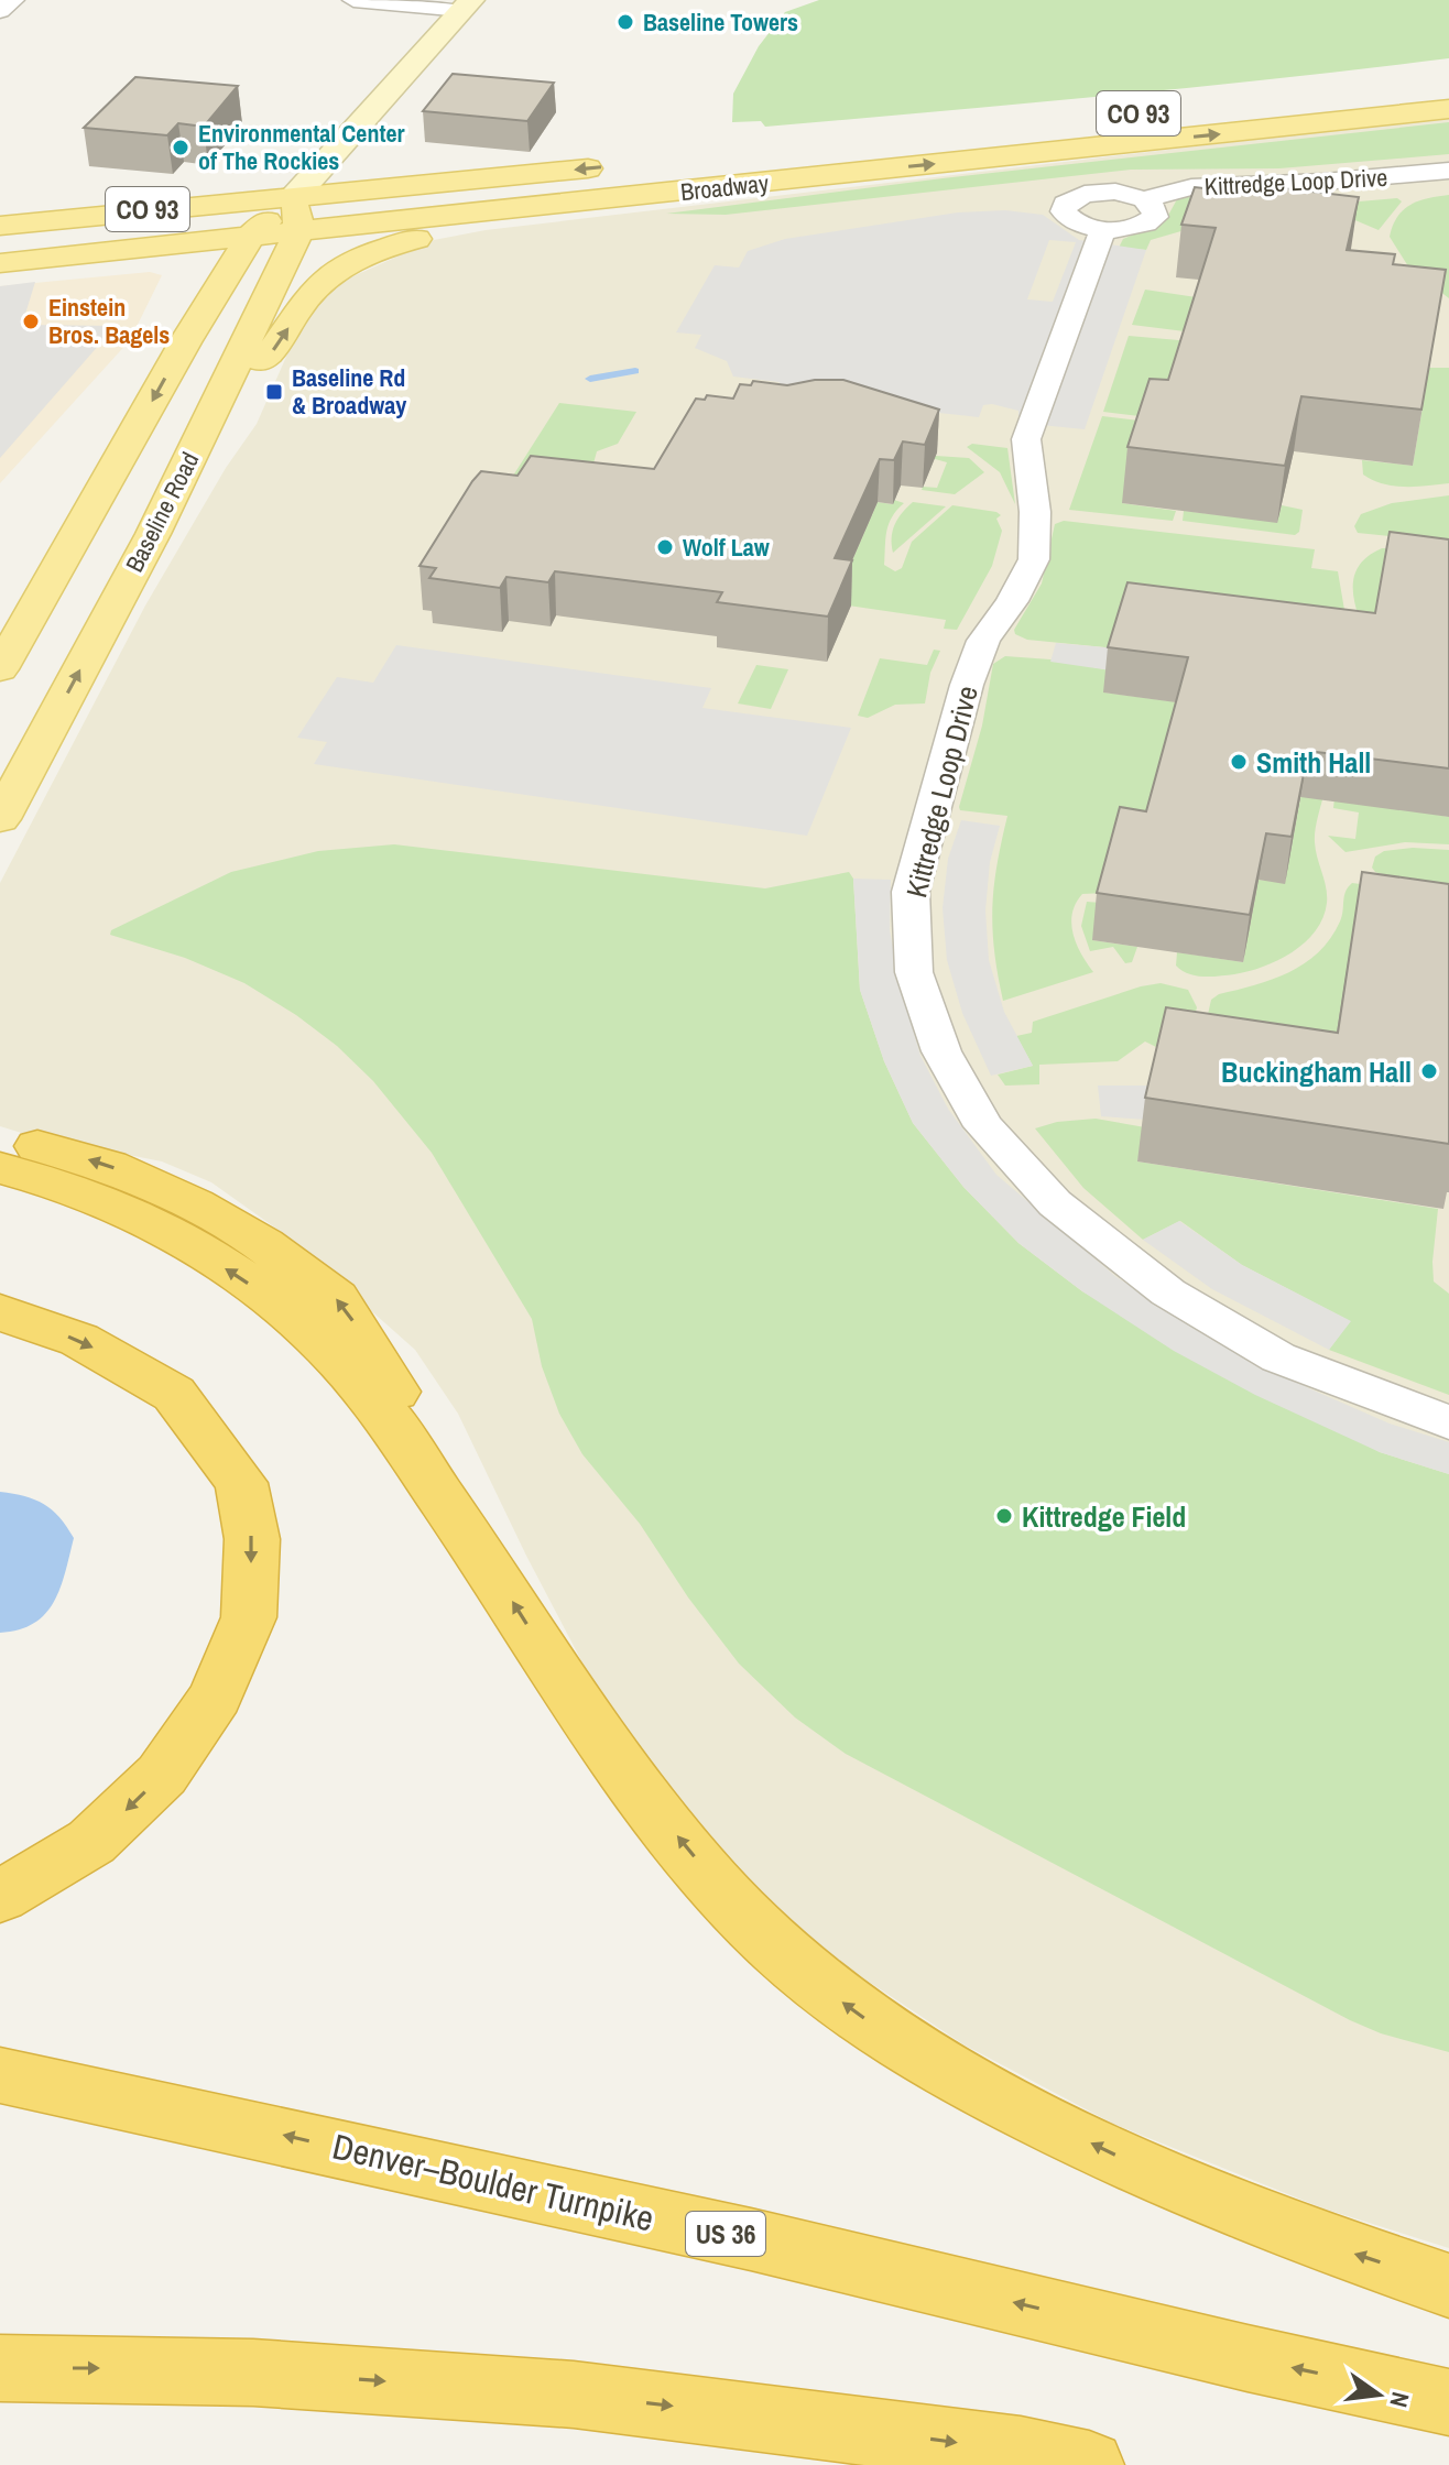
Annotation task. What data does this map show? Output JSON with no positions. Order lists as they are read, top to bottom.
{
  "streets": {
    "highway": ["Denver–Boulder Turnpike", "US 36"],
    "main road": ["CO 93", "Broadway", "Baseline Road"],
    "street": ["Kittredge Loop Drive"]
  },
  "crossings": [
    ["Broadway", "Baseline Road"]
  ],
  "one_way": ["Broadway"],
  "places": {
    "other": [
      "Baseline Towers",
      "Environmental Center of The Rockies",
      "Einstein Bros. Bagels",
      "Wolf Law",
      "Smith Hall",
      "Buckingham Hall",
      "Kittredge Field"
    ],
    "transit": ["Baseline Rd & Broadway"]
  },
  "north": "right"
}
